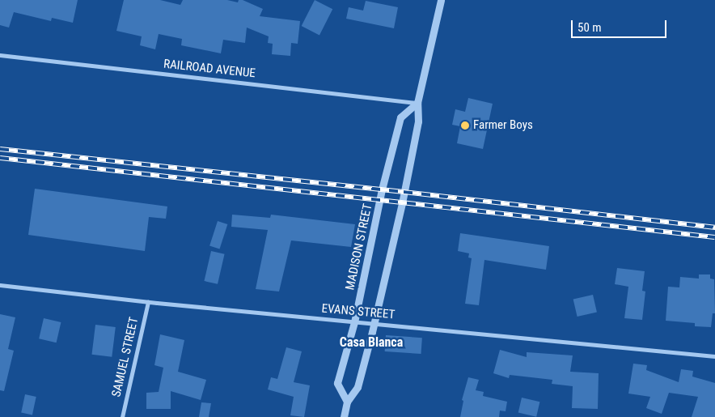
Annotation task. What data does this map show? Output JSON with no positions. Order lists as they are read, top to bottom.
{
  "streets": {
    "street": [
      "RAILROAD AVENUE",
      "MADISON STREET",
      "EVANS STREET",
      "SAMUEL STREET"
    ]
  },
  "crossings": [
    ["RAILROAD AVENUE", "MADISON STREET"],
    ["MADISON STREET", "EVANS STREET"],
    ["EVANS STREET", "SAMUEL STREET"]
  ],
  "districts": ["Casa Blanca"],
  "places": ["Farmer Boys"],
  "scale_bar": "50 m"
}
